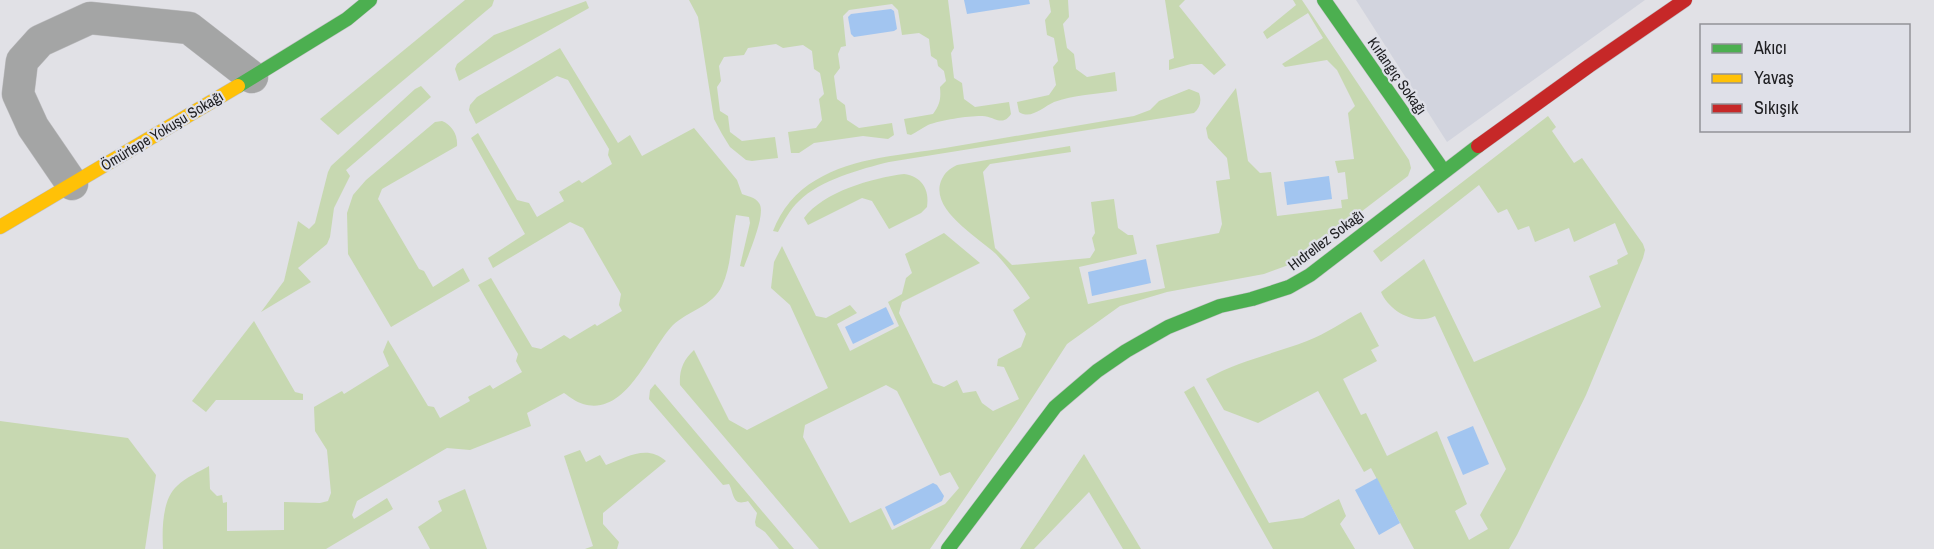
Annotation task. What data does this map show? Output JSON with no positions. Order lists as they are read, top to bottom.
{
  "streets": {
    "street": ["Kırlangıç Sokağı", "Ömürtepe Yokuşu Sokağı", "Hıdrellez Sokağı"]
  },
  "crossings": [
    ["Kırlangıç Sokağı", "Hıdrellez Sokağı"]
  ],
  "legend": ["Akıcı", "Yavaş", "Sıkışık"]
}
